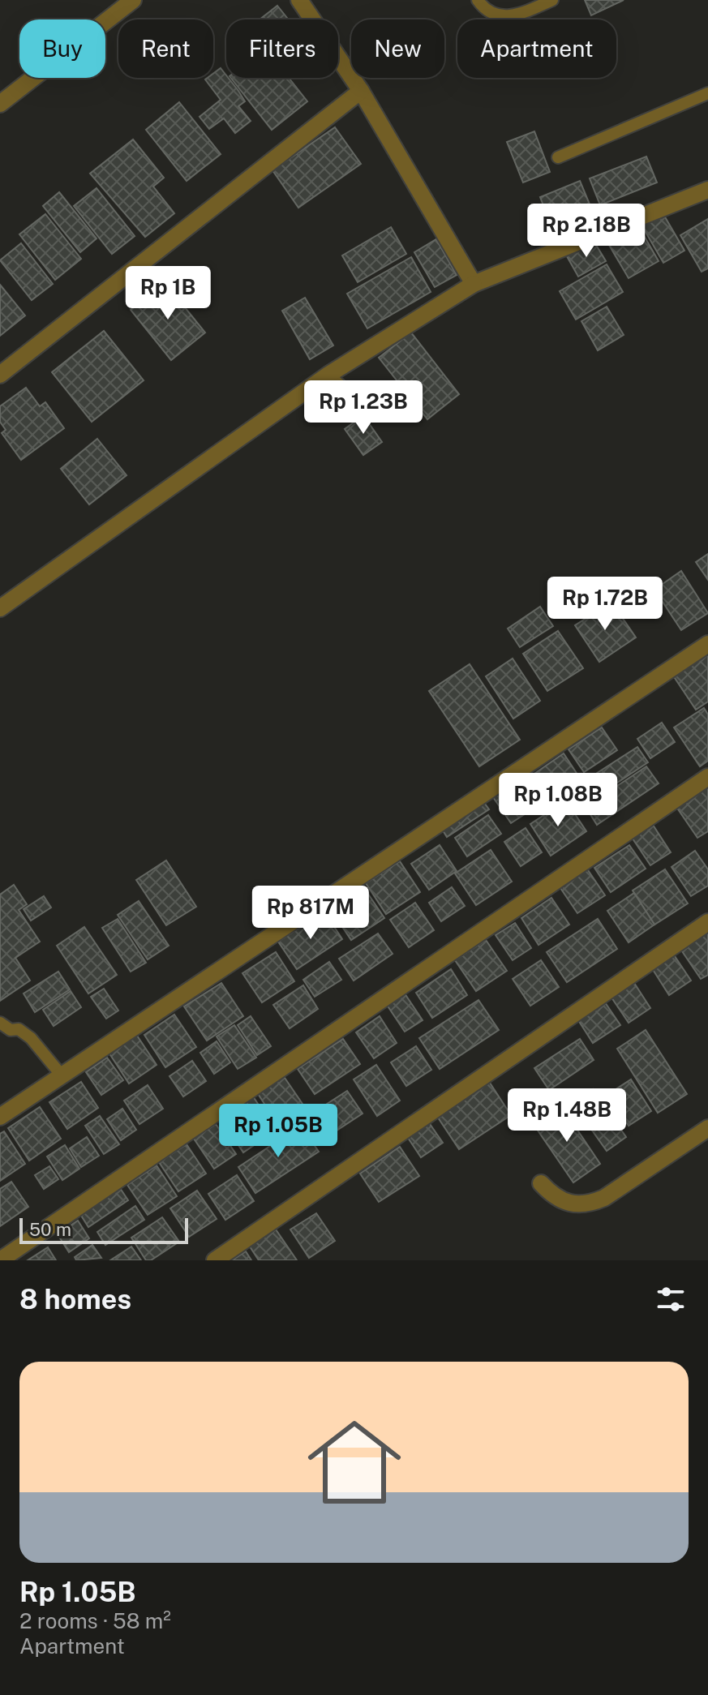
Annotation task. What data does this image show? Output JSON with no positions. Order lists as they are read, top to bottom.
{
  "scale_bar": "50 m",
  "page": {
    "chip": [
      "Buy",
      "Rent",
      "Filters",
      "New",
      "Apartment"
    ],
    "price": [
      "Rp 2.18B",
      "Rp 1B",
      "Rp 1.23B",
      "Rp 1.72B",
      "Rp 1.08B",
      "Rp 817M",
      "Rp 1.48B",
      "Rp 1.05B"
    ],
    "scale": "50 m",
    "heading": "8 homes",
    "list": [
      {
        "name": "Rp 1.05B",
        "note": "2 rooms · 58 m² · Apartment"
      }
    ]
  }
}
